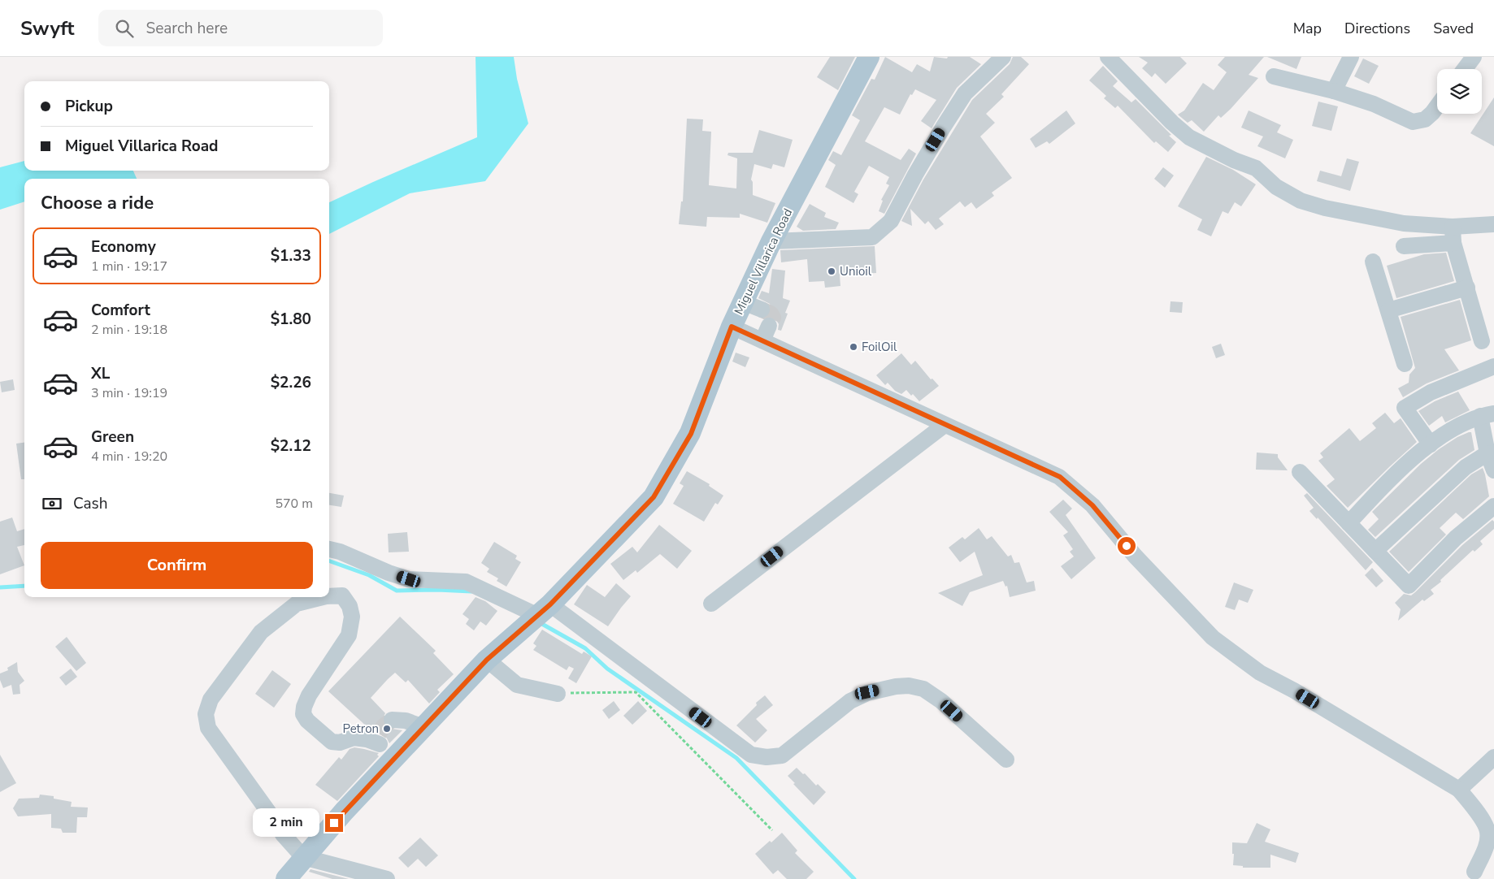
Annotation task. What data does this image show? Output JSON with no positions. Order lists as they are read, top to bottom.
{
  "streets": {
    "main road": ["Miguel Villarica Road"]
  },
  "places": ["Unioil", "FoilOil", "Petron"],
  "page": {
    "header": "Swyft",
    "search": "Search here",
    "nav": ["Map", "Directions", "Saved"],
    "banner": ["Pickup", "Miguel Villarica Road"],
    "heading": "Choose a ride",
    "list": [
      {
        "name": "Economy",
        "note": "1 min · 19:17",
        "value": "$1.33"
      },
      {
        "name": "Comfort",
        "note": "2 min · 19:18",
        "value": "$1.80"
      },
      {
        "name": "XL",
        "note": "3 min · 19:19",
        "value": "$2.26"
      },
      {
        "name": "Green",
        "note": "4 min · 19:20",
        "value": "$2.12"
      }
    ],
    "pay": ["Cash", "570 m"],
    "buttons": "Confirm",
    "bubble": "2 min"
  }
}
